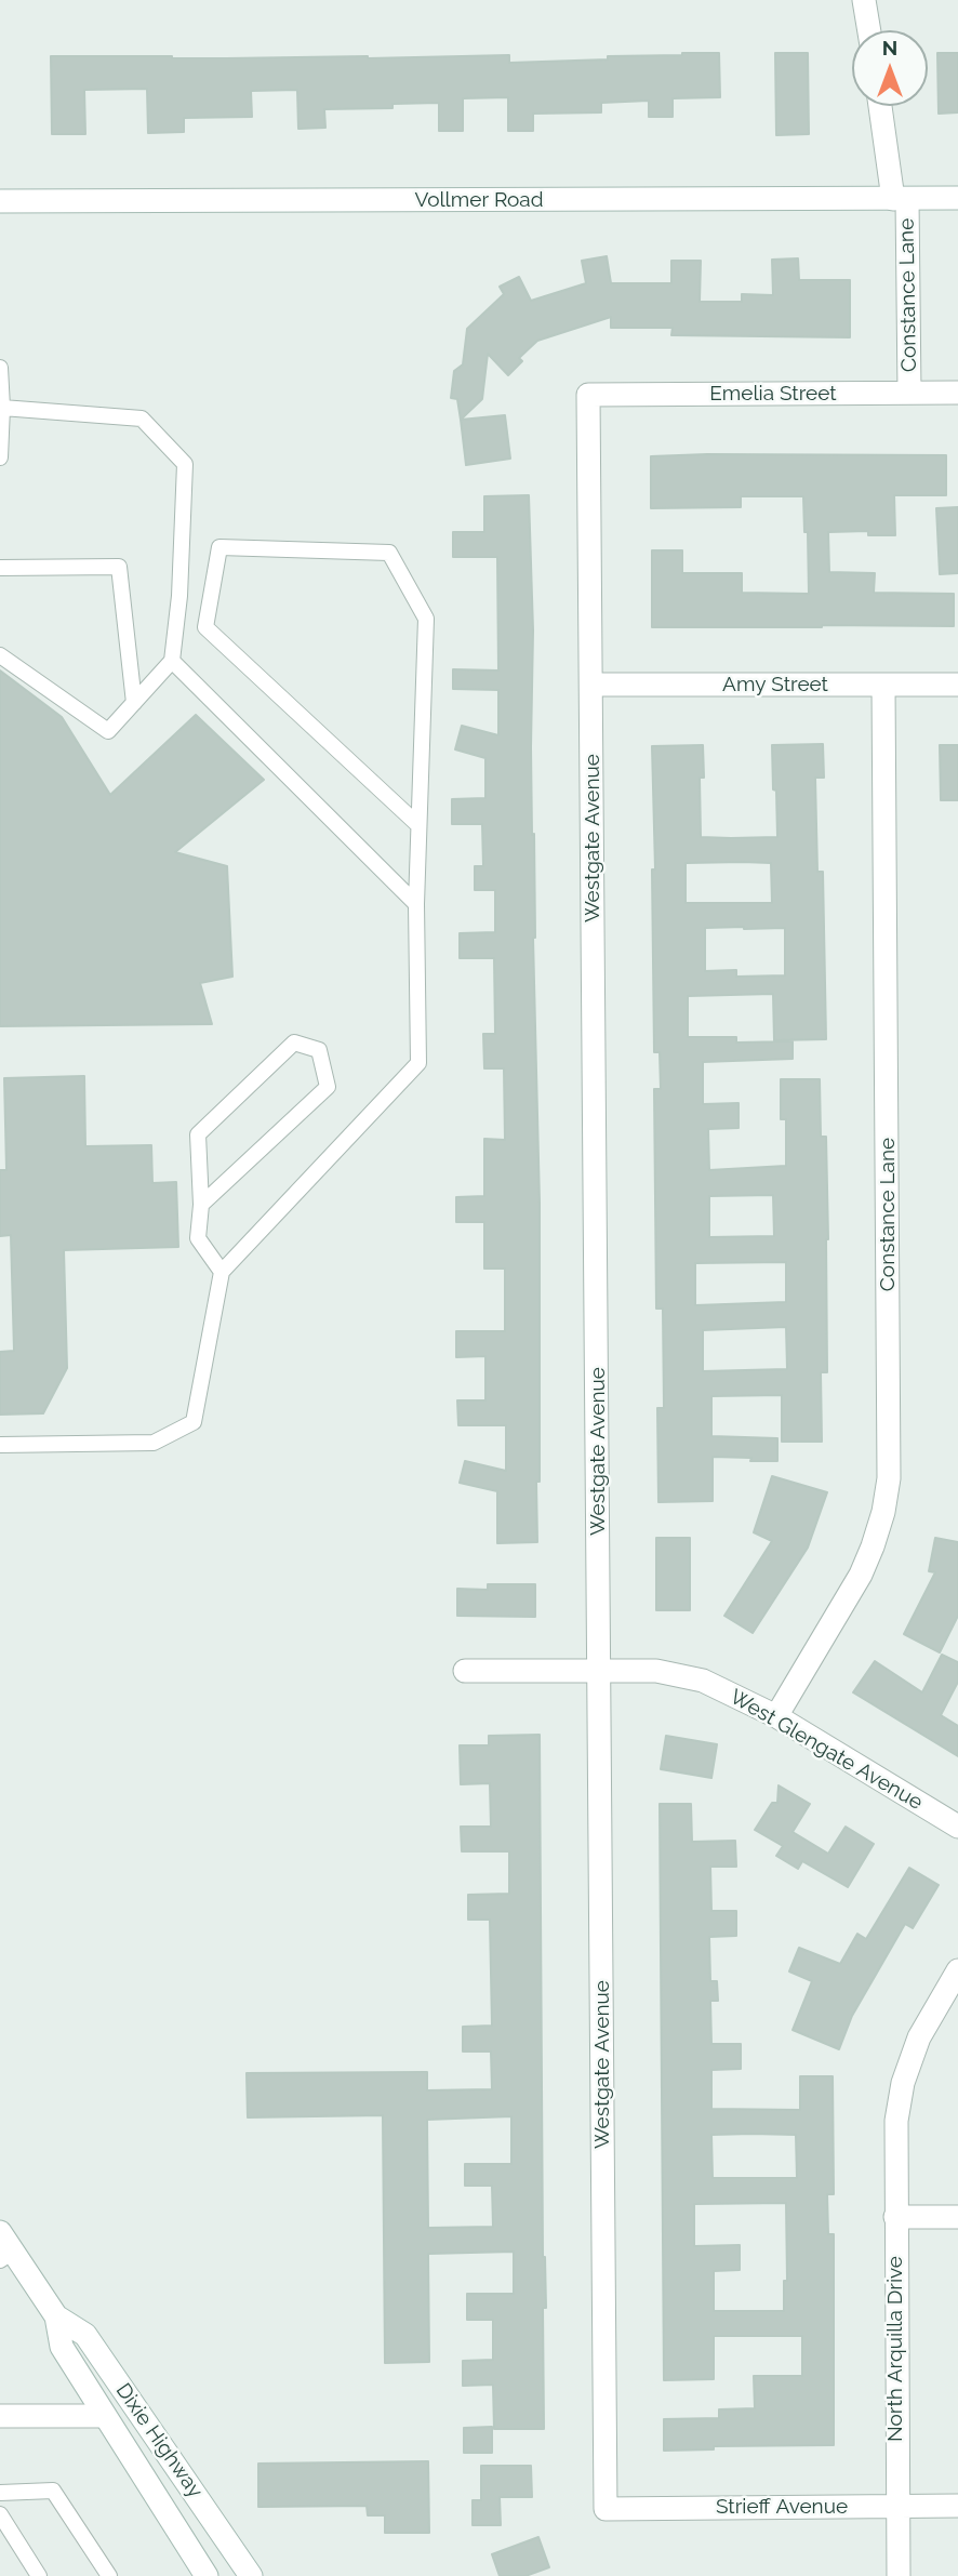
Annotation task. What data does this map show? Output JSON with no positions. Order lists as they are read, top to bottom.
{
  "streets": {
    "street": [
      "Vollmer Road",
      "Constance Lane",
      "Emelia Street",
      "Amy Street",
      "Westgate Avenue",
      "West Glengate Avenue",
      "North Arquilla Drive",
      "Dixie Highway",
      "Strieff Avenue"
    ]
  },
  "crossings": [
    ["Vollmer Road", "Constance Lane"],
    ["Constance Lane", "Emelia Street"],
    ["Constance Lane", "Amy Street"],
    ["Constance Lane", "West Glengate Avenue"],
    ["Emelia Street", "Westgate Avenue"],
    ["Amy Street", "Westgate Avenue"],
    ["Westgate Avenue", "West Glengate Avenue"],
    ["Westgate Avenue", "Strieff Avenue"],
    ["North Arquilla Drive", "Strieff Avenue"]
  ],
  "north": "top"
}
